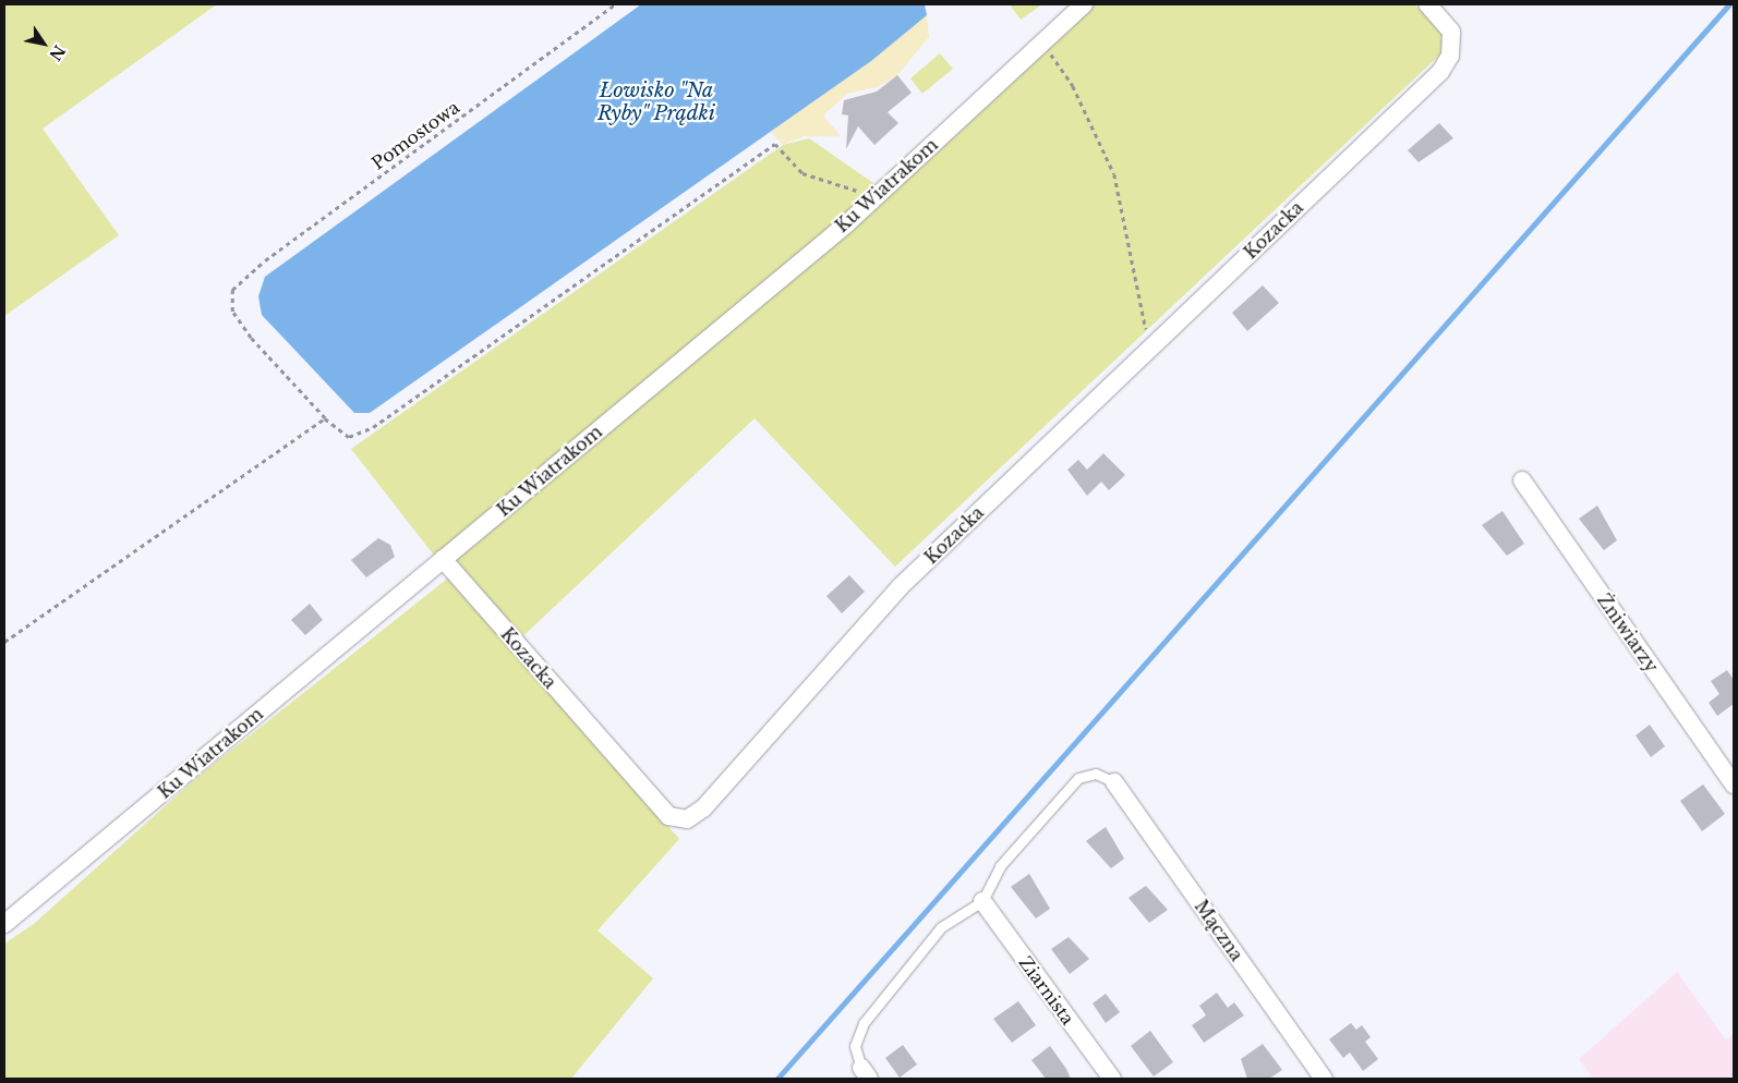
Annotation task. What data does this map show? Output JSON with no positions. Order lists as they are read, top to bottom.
{
  "streets": {
    "street": [
      "Ku Wiatrakom",
      "Kozacka",
      "Żniwiarzy",
      "Mączna",
      "Ziarnista"
    ],
    "path": ["Pomostowa"]
  },
  "crossings": [
    ["Ku Wiatrakom", "Kozacka"]
  ],
  "water": ["Łowisko \"Na Ryby\" Prądki"],
  "north": "bottom right"
}
